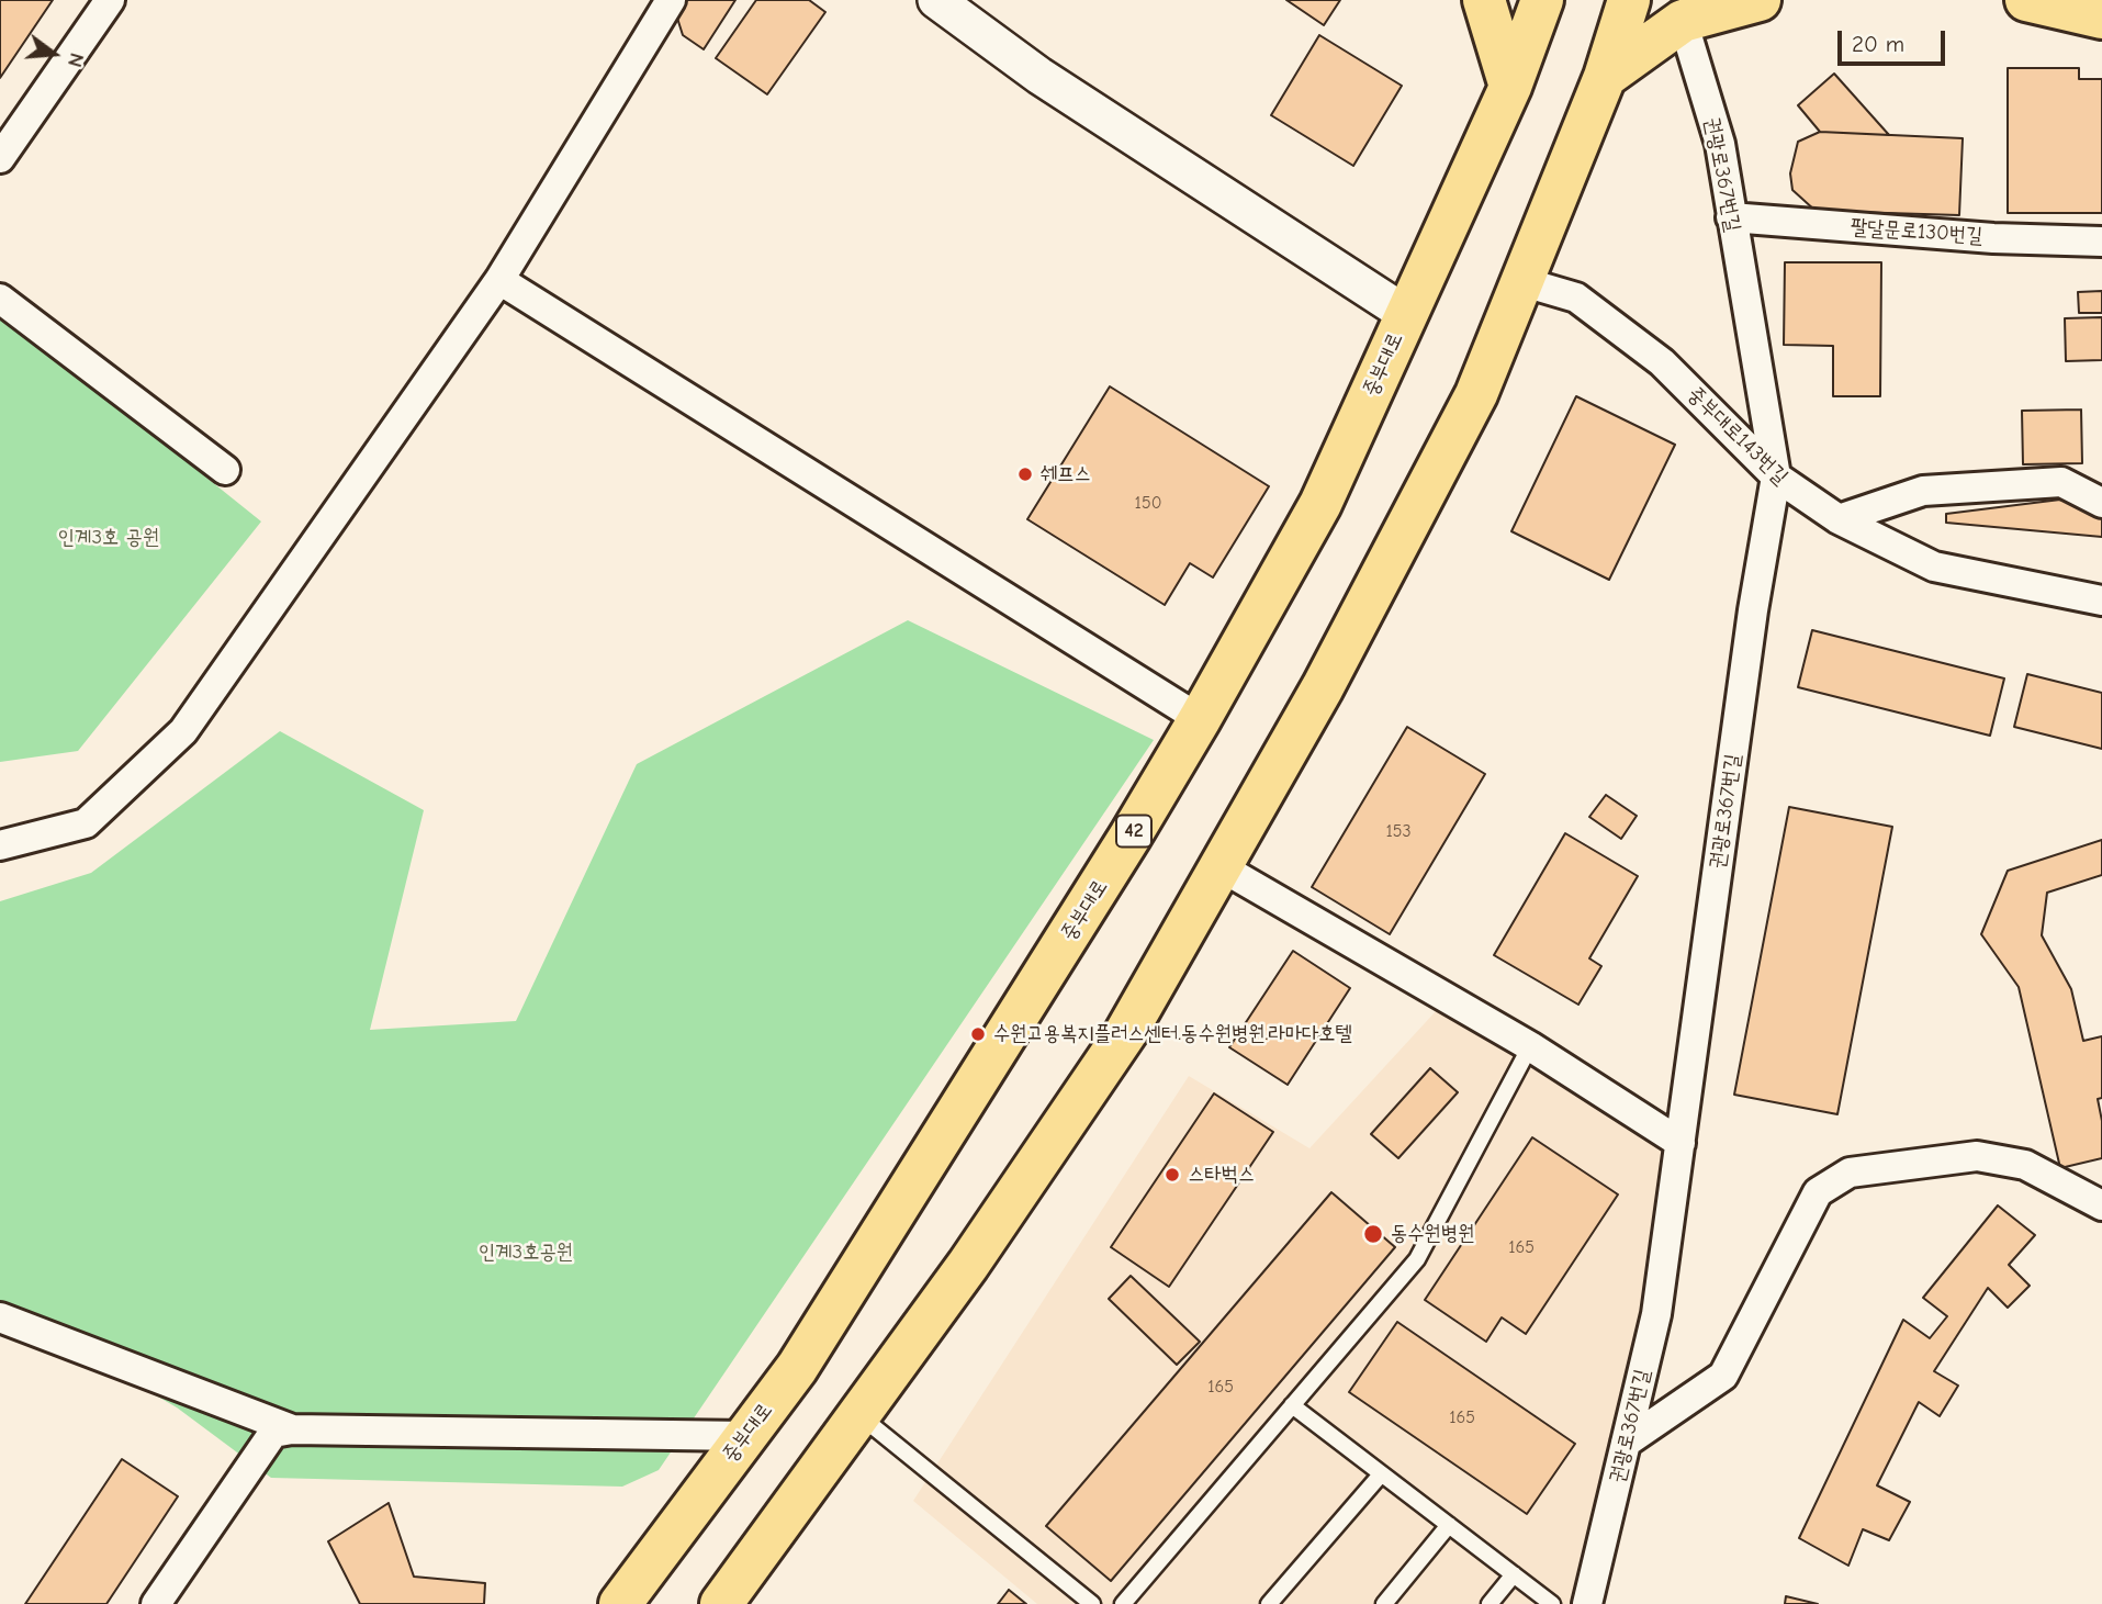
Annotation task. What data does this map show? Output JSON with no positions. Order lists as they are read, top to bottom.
{
  "streets": {
    "main road": ["중부대로", "42"],
    "street": ["권광로367번길", "팔달문로130번길", "중부대로143번길"]
  },
  "crossings": [
    ["권광로367번길", "팔달문로130번길"],
    ["권광로367번길", "중부대로143번길"]
  ],
  "parks": ["인계3호 공원", "인계3호공원"],
  "places": [
    "쉐프스",
    "수원고용복지플러스센터.동수원병원.라마다호텔",
    "스타벅스",
    "동수원병원"
  ],
  "house_numbers": [
    "150",
    "153",
    "165",
    "165",
    "165"
  ],
  "scale_bar": "20 m",
  "north": "right"
}
